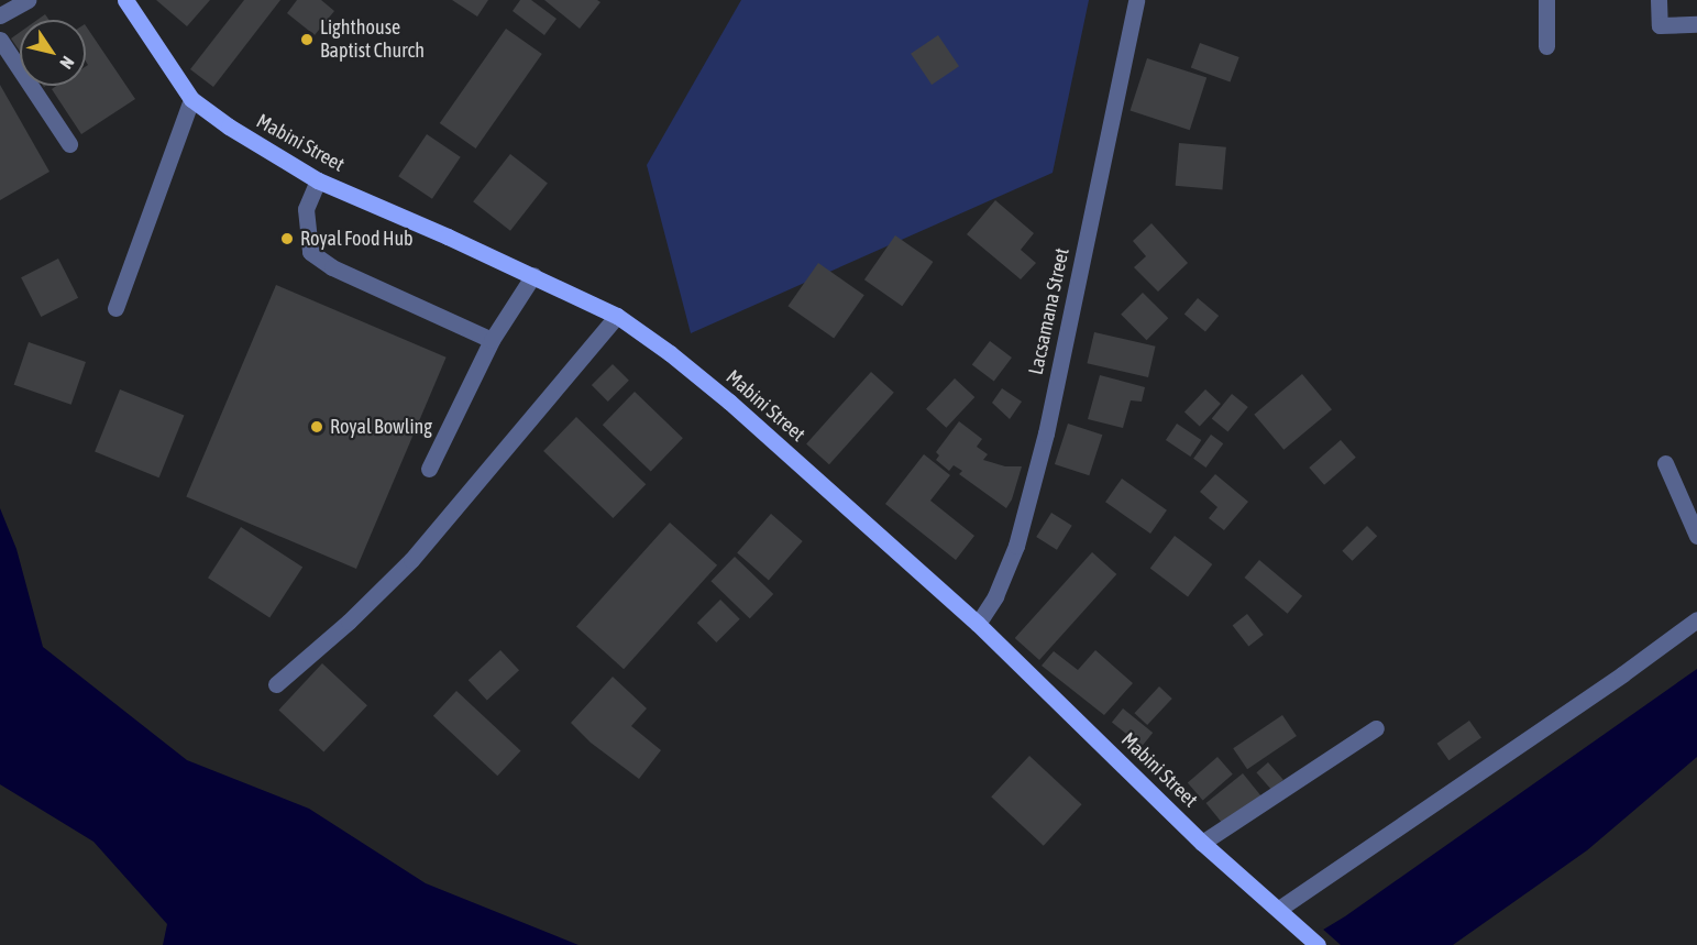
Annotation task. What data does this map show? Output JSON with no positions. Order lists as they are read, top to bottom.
{
  "streets": {
    "main road": ["Mabini Street"],
    "street": ["Lacsamana Street"]
  },
  "crossings": [
    ["Mabini Street", "Lacsamana Street"]
  ],
  "places": ["Lighthouse Baptist Church", "Royal Food Hub", "Royal Bowling"],
  "north": "bottom right"
}
